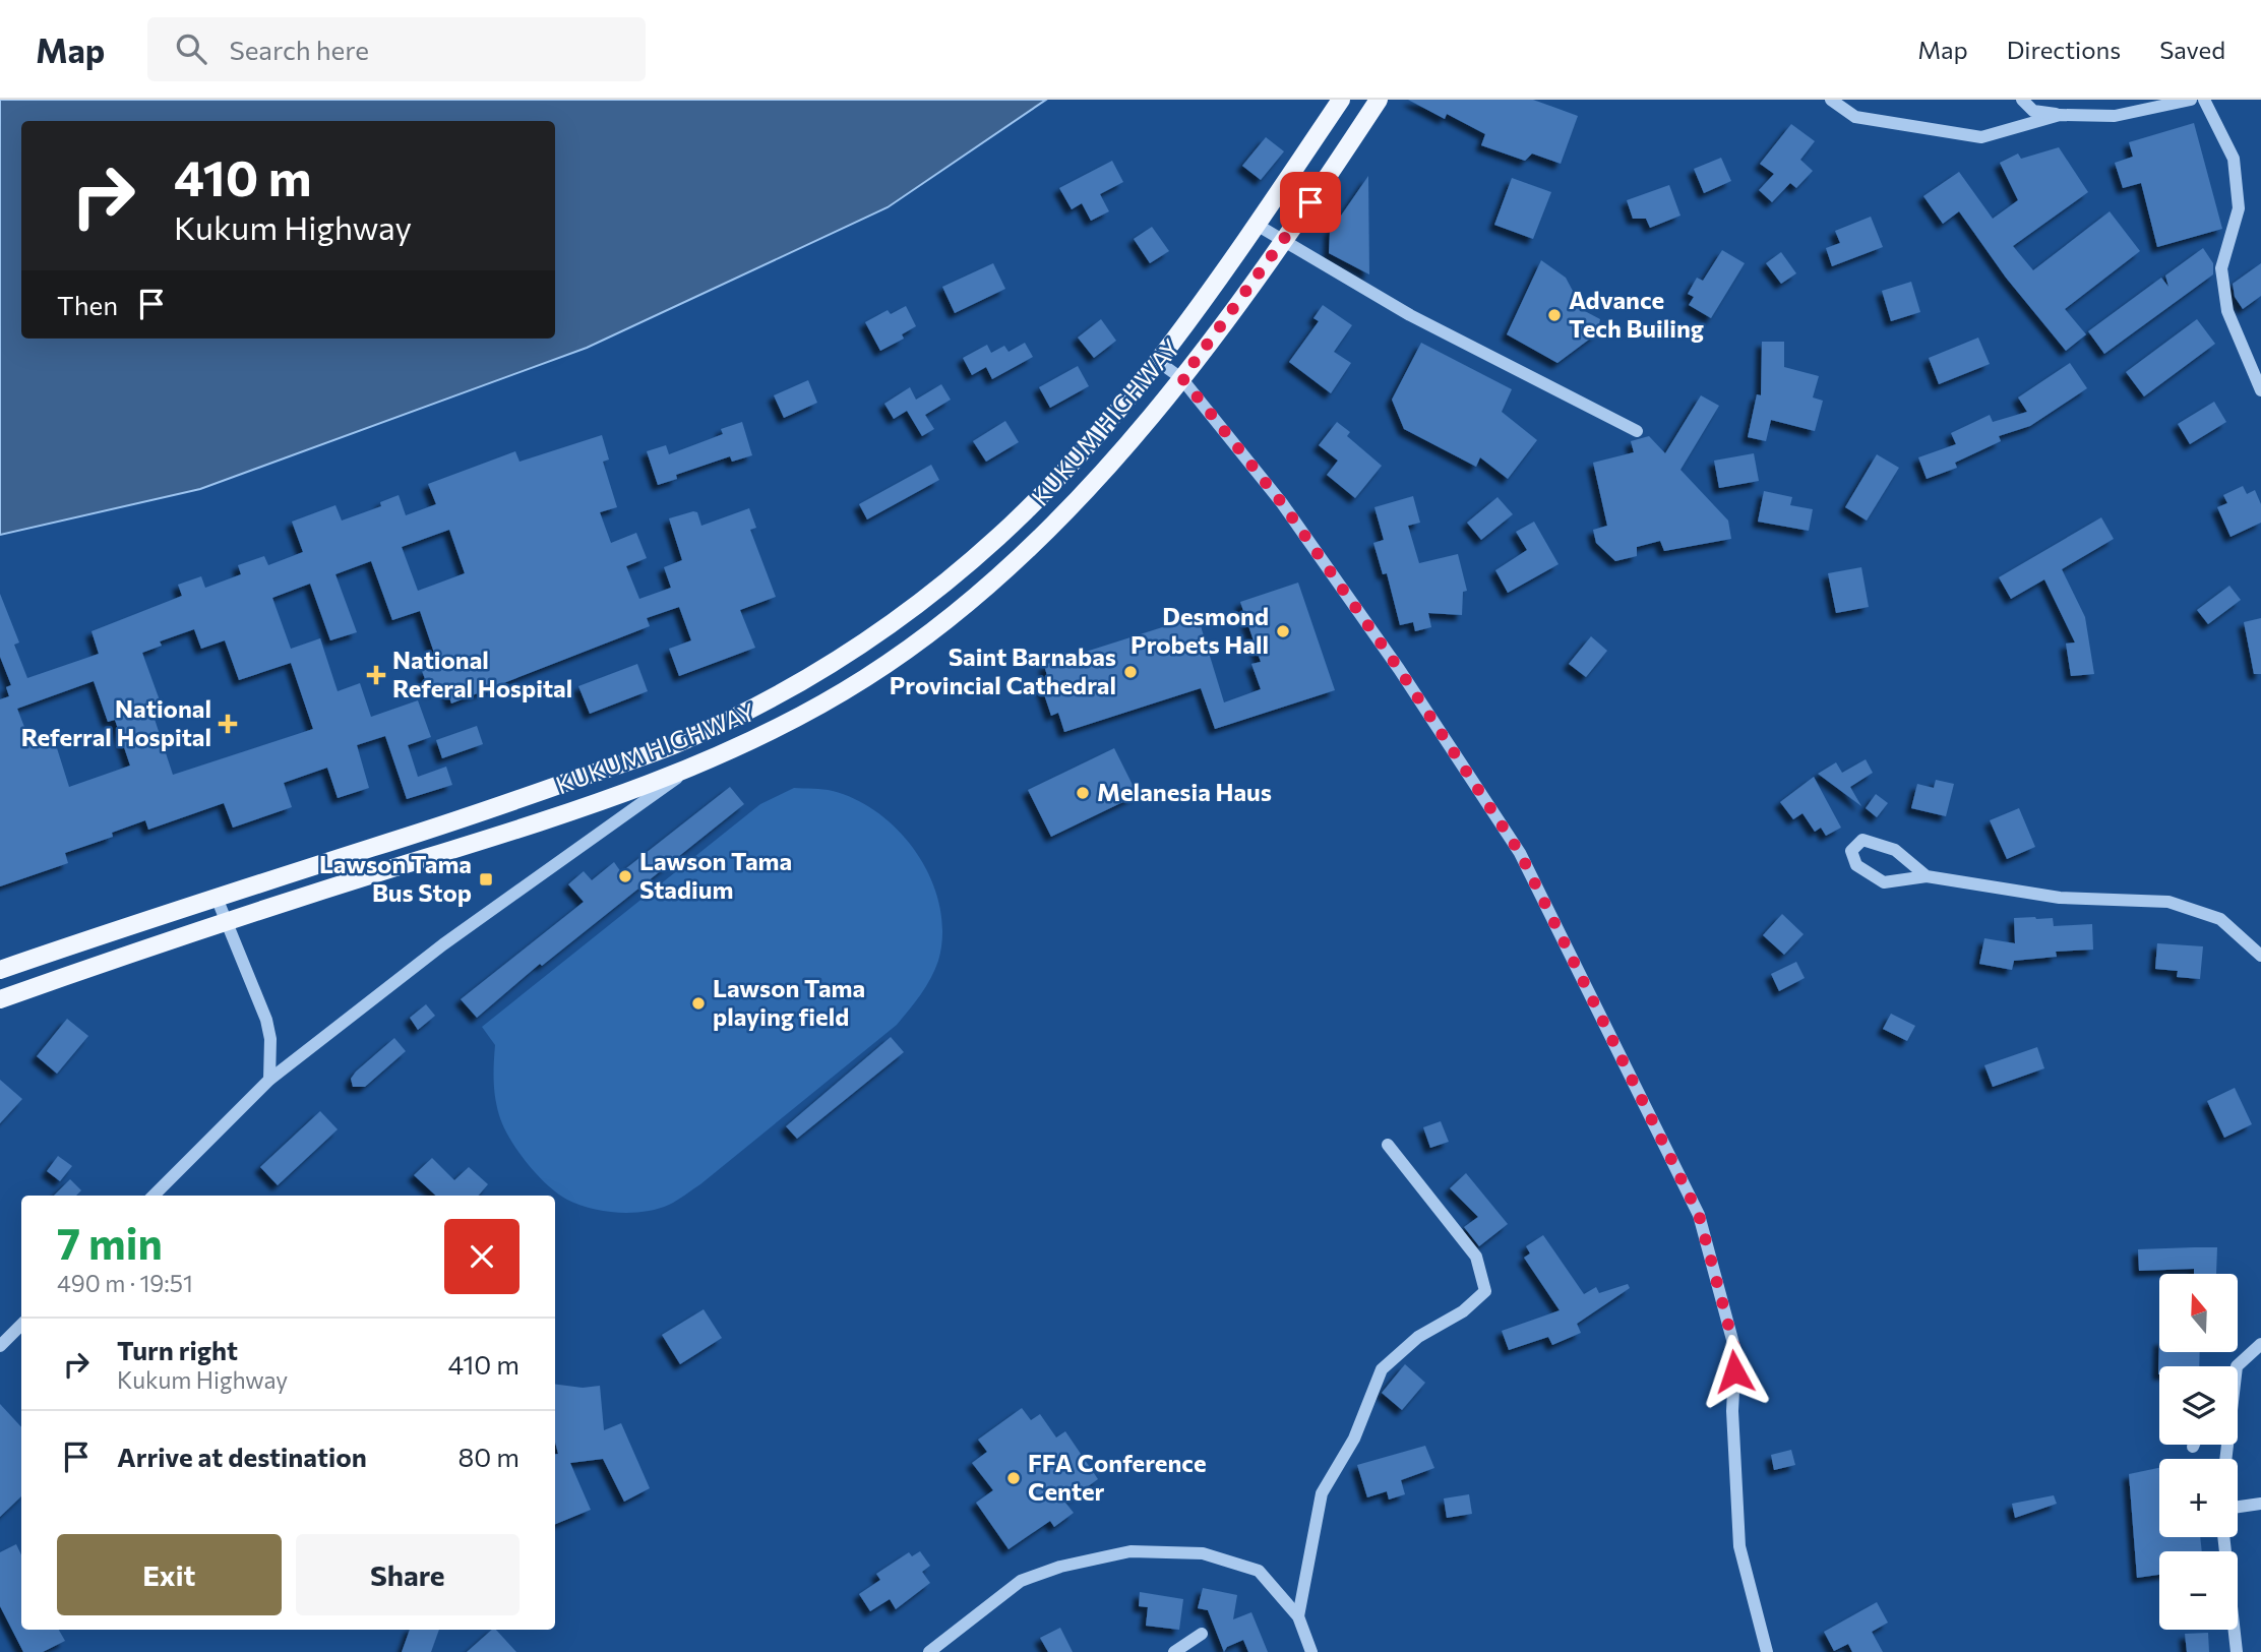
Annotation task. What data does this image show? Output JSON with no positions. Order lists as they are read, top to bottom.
{
  "streets": {
    "main road": ["KUKUM HIGHWAY"]
  },
  "places": {
    "other": [
      "Advance Tech Builing",
      "Desmond Probets Hall",
      "Saint Barnabas Provincial Cathedral",
      "Melanesia Haus",
      "Lawson Tama Stadium",
      "Lawson Tama playing field",
      "FFA Conference Center"
    ],
    "health": ["National Referal Hospital", "National Referral Hospital"],
    "transit": ["Lawson Tama Bus Stop"]
  },
  "north": "top",
  "page": {
    "header": "Map",
    "search": "Search here",
    "nav": ["Map", "Directions", "Saved"],
    "turn": ["410 m", "Kukum Highway"],
    "then": "Then",
    "heading": ["7 min", "490 m · 19:51"],
    "map_buttons": ["+", "−"],
    "list": [
      {
        "name": "Turn right",
        "note": "Kukum Highway",
        "value": "410 m"
      },
      {
        "name": "Arrive at destination",
        "value": "80 m"
      }
    ],
    "buttons": ["Exit", "Share"]
  }
}
